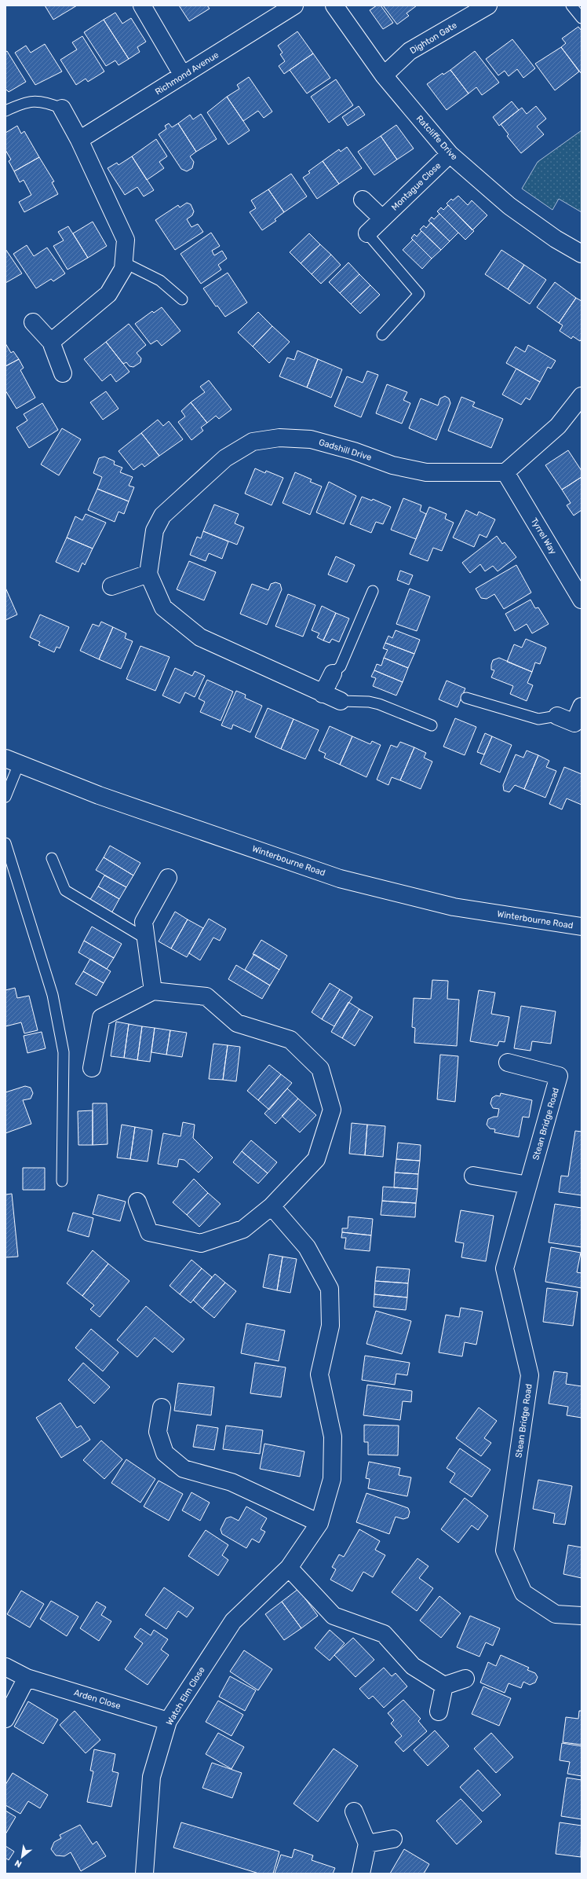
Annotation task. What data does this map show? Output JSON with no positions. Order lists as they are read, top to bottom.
{
  "streets": {
    "street": [
      "Dighton Gate",
      "Richmond Avenue",
      "Ratcliffe Drive",
      "Montague Close",
      "Gadshill Drive",
      "Tyrrel Way",
      "Winterbourne Road",
      "Stean Bridge Road",
      "Watch Elm Close",
      "Arden Close"
    ]
  },
  "crossings": [
    ["Dighton Gate", "Ratcliffe Drive"],
    ["Ratcliffe Drive", "Montague Close"],
    ["Gadshill Drive", "Tyrrel Way"],
    ["Watch Elm Close", "Arden Close"]
  ],
  "north": "bottom left"
}
